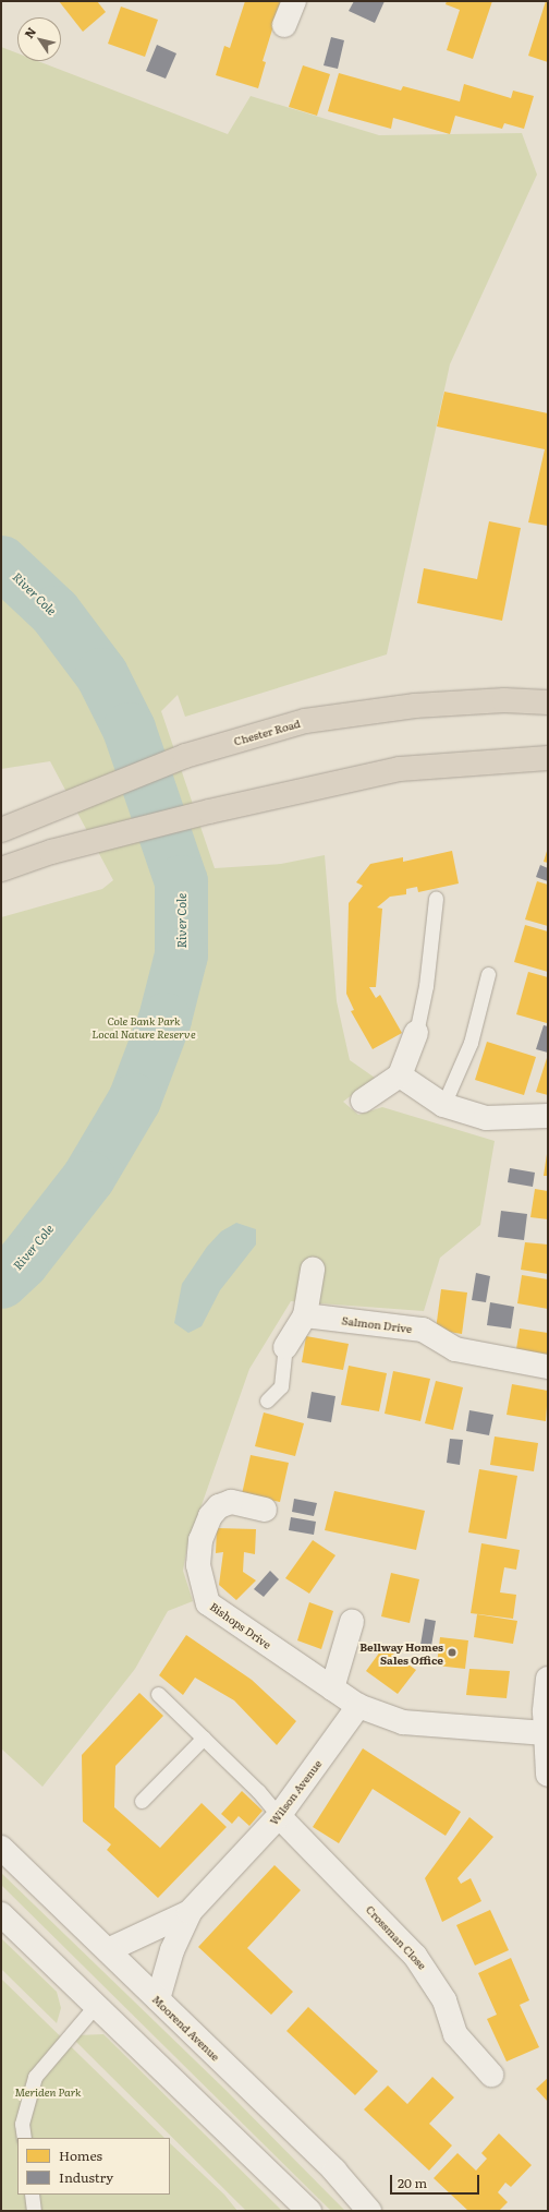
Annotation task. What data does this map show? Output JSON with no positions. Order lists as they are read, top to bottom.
{
  "streets": {
    "highway": ["Chester Road"],
    "street": [
      "Salmon Drive",
      "Bishops Drive",
      "Wilson Avenue",
      "Crossman Close",
      "Moorend Avenue"
    ]
  },
  "crossings": [
    ["Bishops Drive", "Wilson Avenue"],
    ["Wilson Avenue", "Crossman Close"],
    ["Wilson Avenue", "Moorend Avenue"]
  ],
  "water": ["River Cole"],
  "parks": ["Cole Bank Park Local Nature Reserve", "Meriden Park"],
  "places": ["Bellway Homes Sales Office"],
  "legend": ["Homes", "Industry"],
  "scale_bar": "20 m",
  "north": "top left"
}
